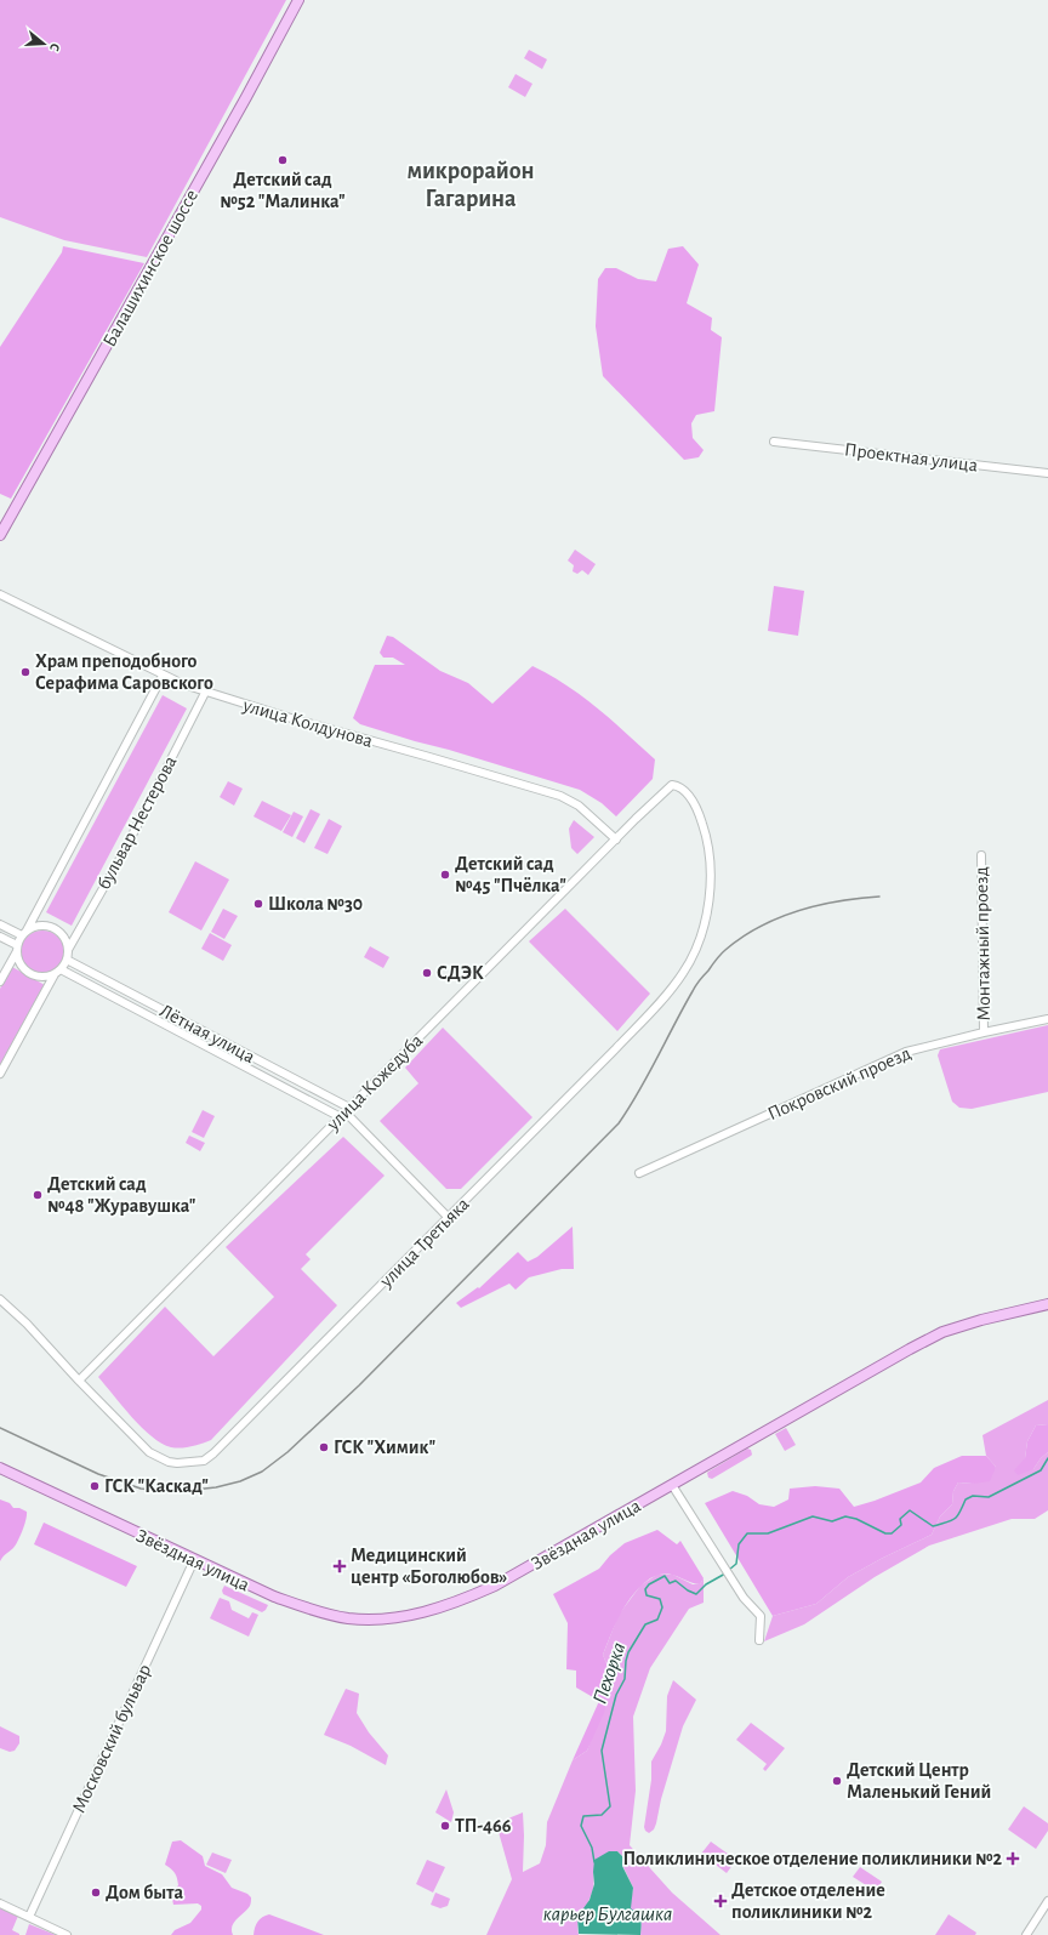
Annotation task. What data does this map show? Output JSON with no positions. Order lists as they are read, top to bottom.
{
  "streets": {
    "main road": ["Балашихинское шоссе", "Звёздная улица"],
    "street": [
      "Проектная улица",
      "улица Колдунова",
      "бульвар Нестерова",
      "Монтажный проезд",
      "Лётная улица",
      "улица Кожедуба",
      "Покровский проезд",
      "улица Третьяка",
      "Московский бульвар"
    ]
  },
  "crossings": [
    ["улица Колдунова", "бульвар Нестерова"],
    ["улица Колдунова", "улица Кожедуба"],
    ["бульвар Нестерова", "Лётная улица"],
    ["Монтажный проезд", "Покровский проезд"],
    ["Лётная улица", "улица Кожедуба"],
    ["Лётная улица", "улица Третьяка"],
    ["улица Кожедуба", "улица Третьяка"],
    ["Звёздная улица", "Московский бульвар"]
  ],
  "districts": ["микрорайон Гагарина"],
  "water": ["Пехорка", "карьер Булгашка"],
  "places": {
    "other": [
      "Детский сад №52 \"Малинка\"",
      "Храм преподобного Серафима Саровского",
      "Детский сад №45 \"Пчёлка\"",
      "Школа №30",
      "СДЭК",
      "Детский сад №48 \"Журавушка\"",
      "ГСК \"Химик\"",
      "ГСК \"Каскад\"",
      "Детский Центр Маленький Гений",
      "ТП-466",
      "Дом быта"
    ],
    "health": ["Медицинский центр «Боголюбов»", "Поликлиническое отделение поликлиники №2", "Детское отделение поликлиники №2"]
  },
  "north": "right"
}
